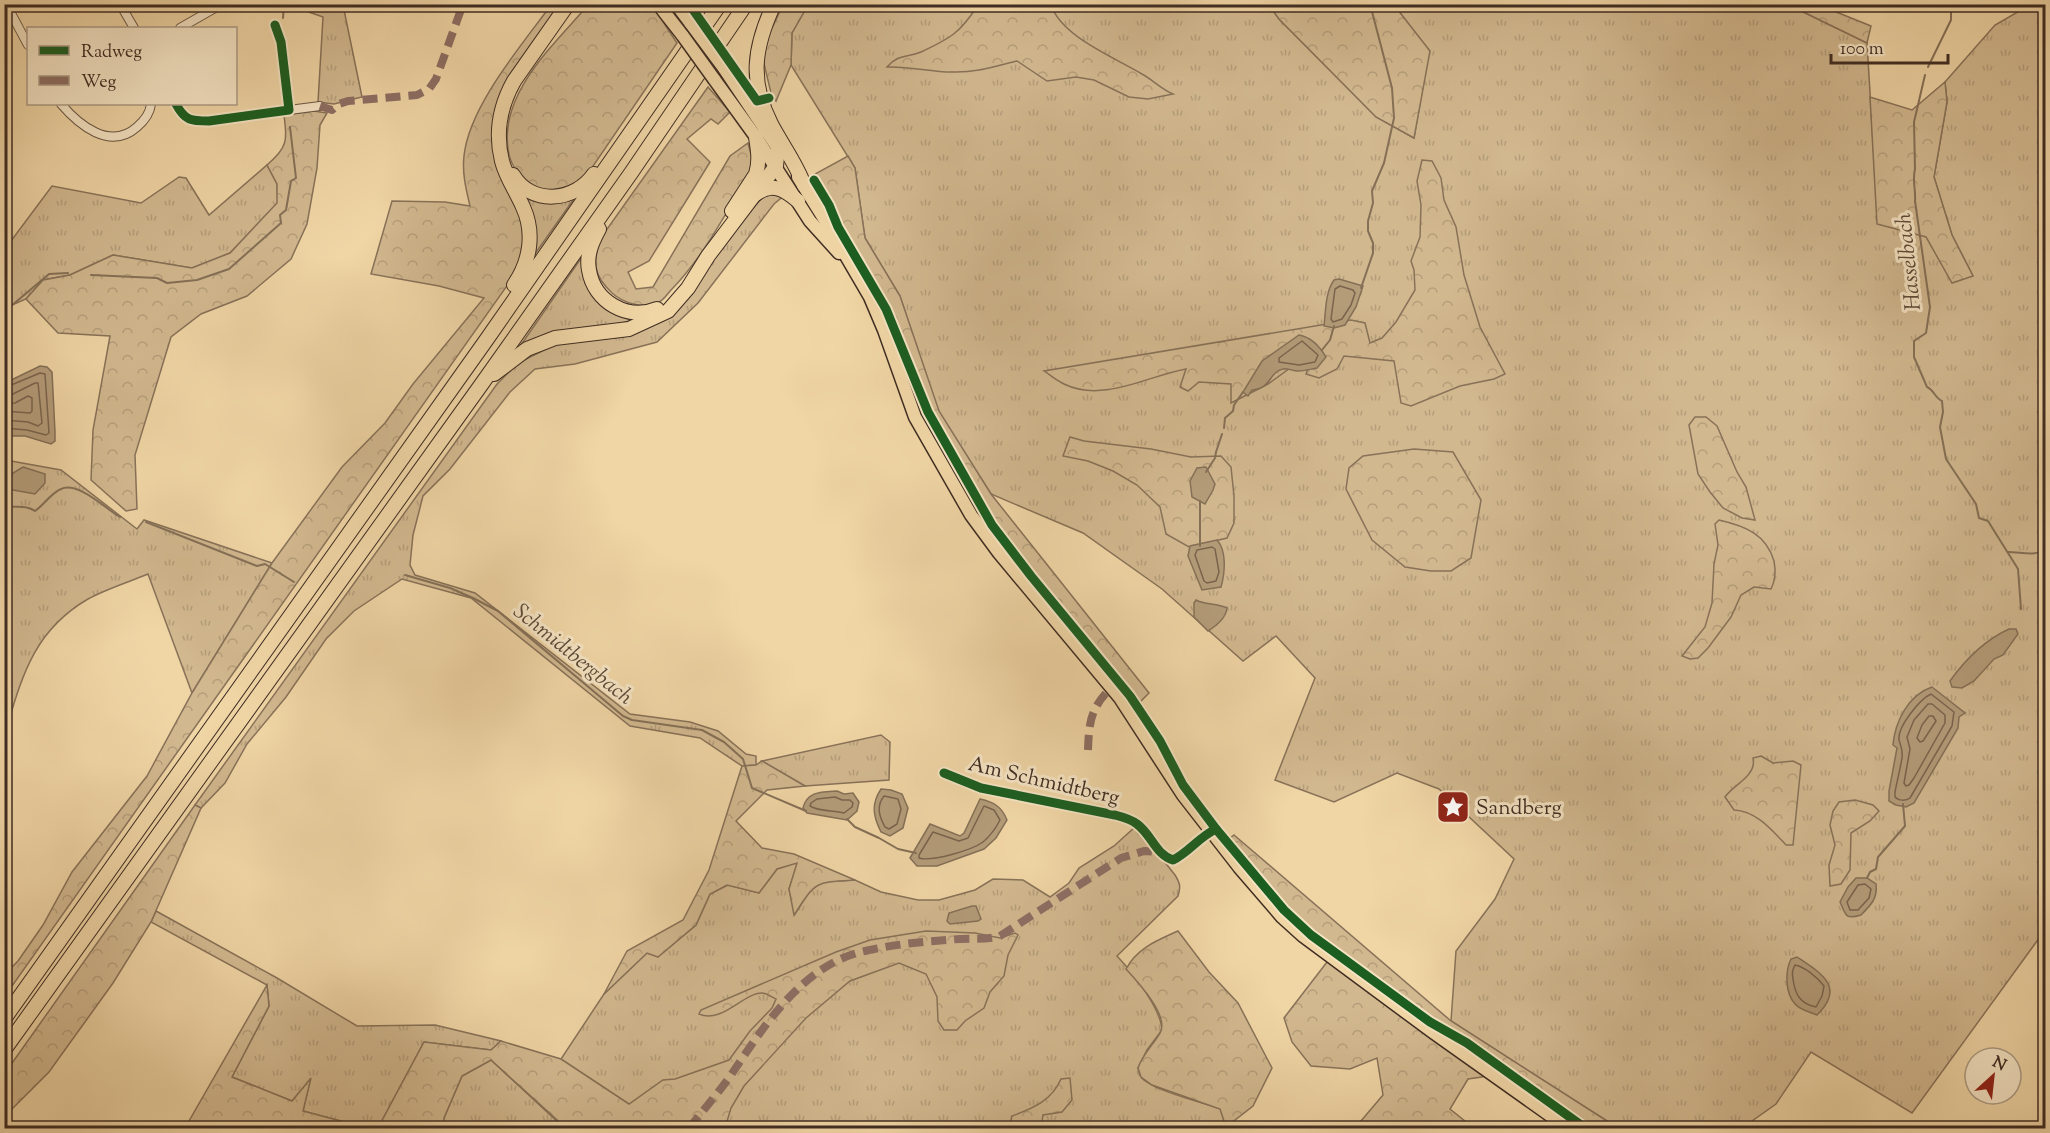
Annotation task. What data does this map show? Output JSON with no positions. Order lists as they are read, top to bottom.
{
  "streets": {
    "street": ["Am Schmidtberg"]
  },
  "water": ["Hasselbach", "Schmidtbergbach"],
  "places": {
    "place": ["Sandberg"]
  },
  "legend": ["Radweg", "Weg"],
  "scale_bar": "100 m",
  "north": "top right"
}
